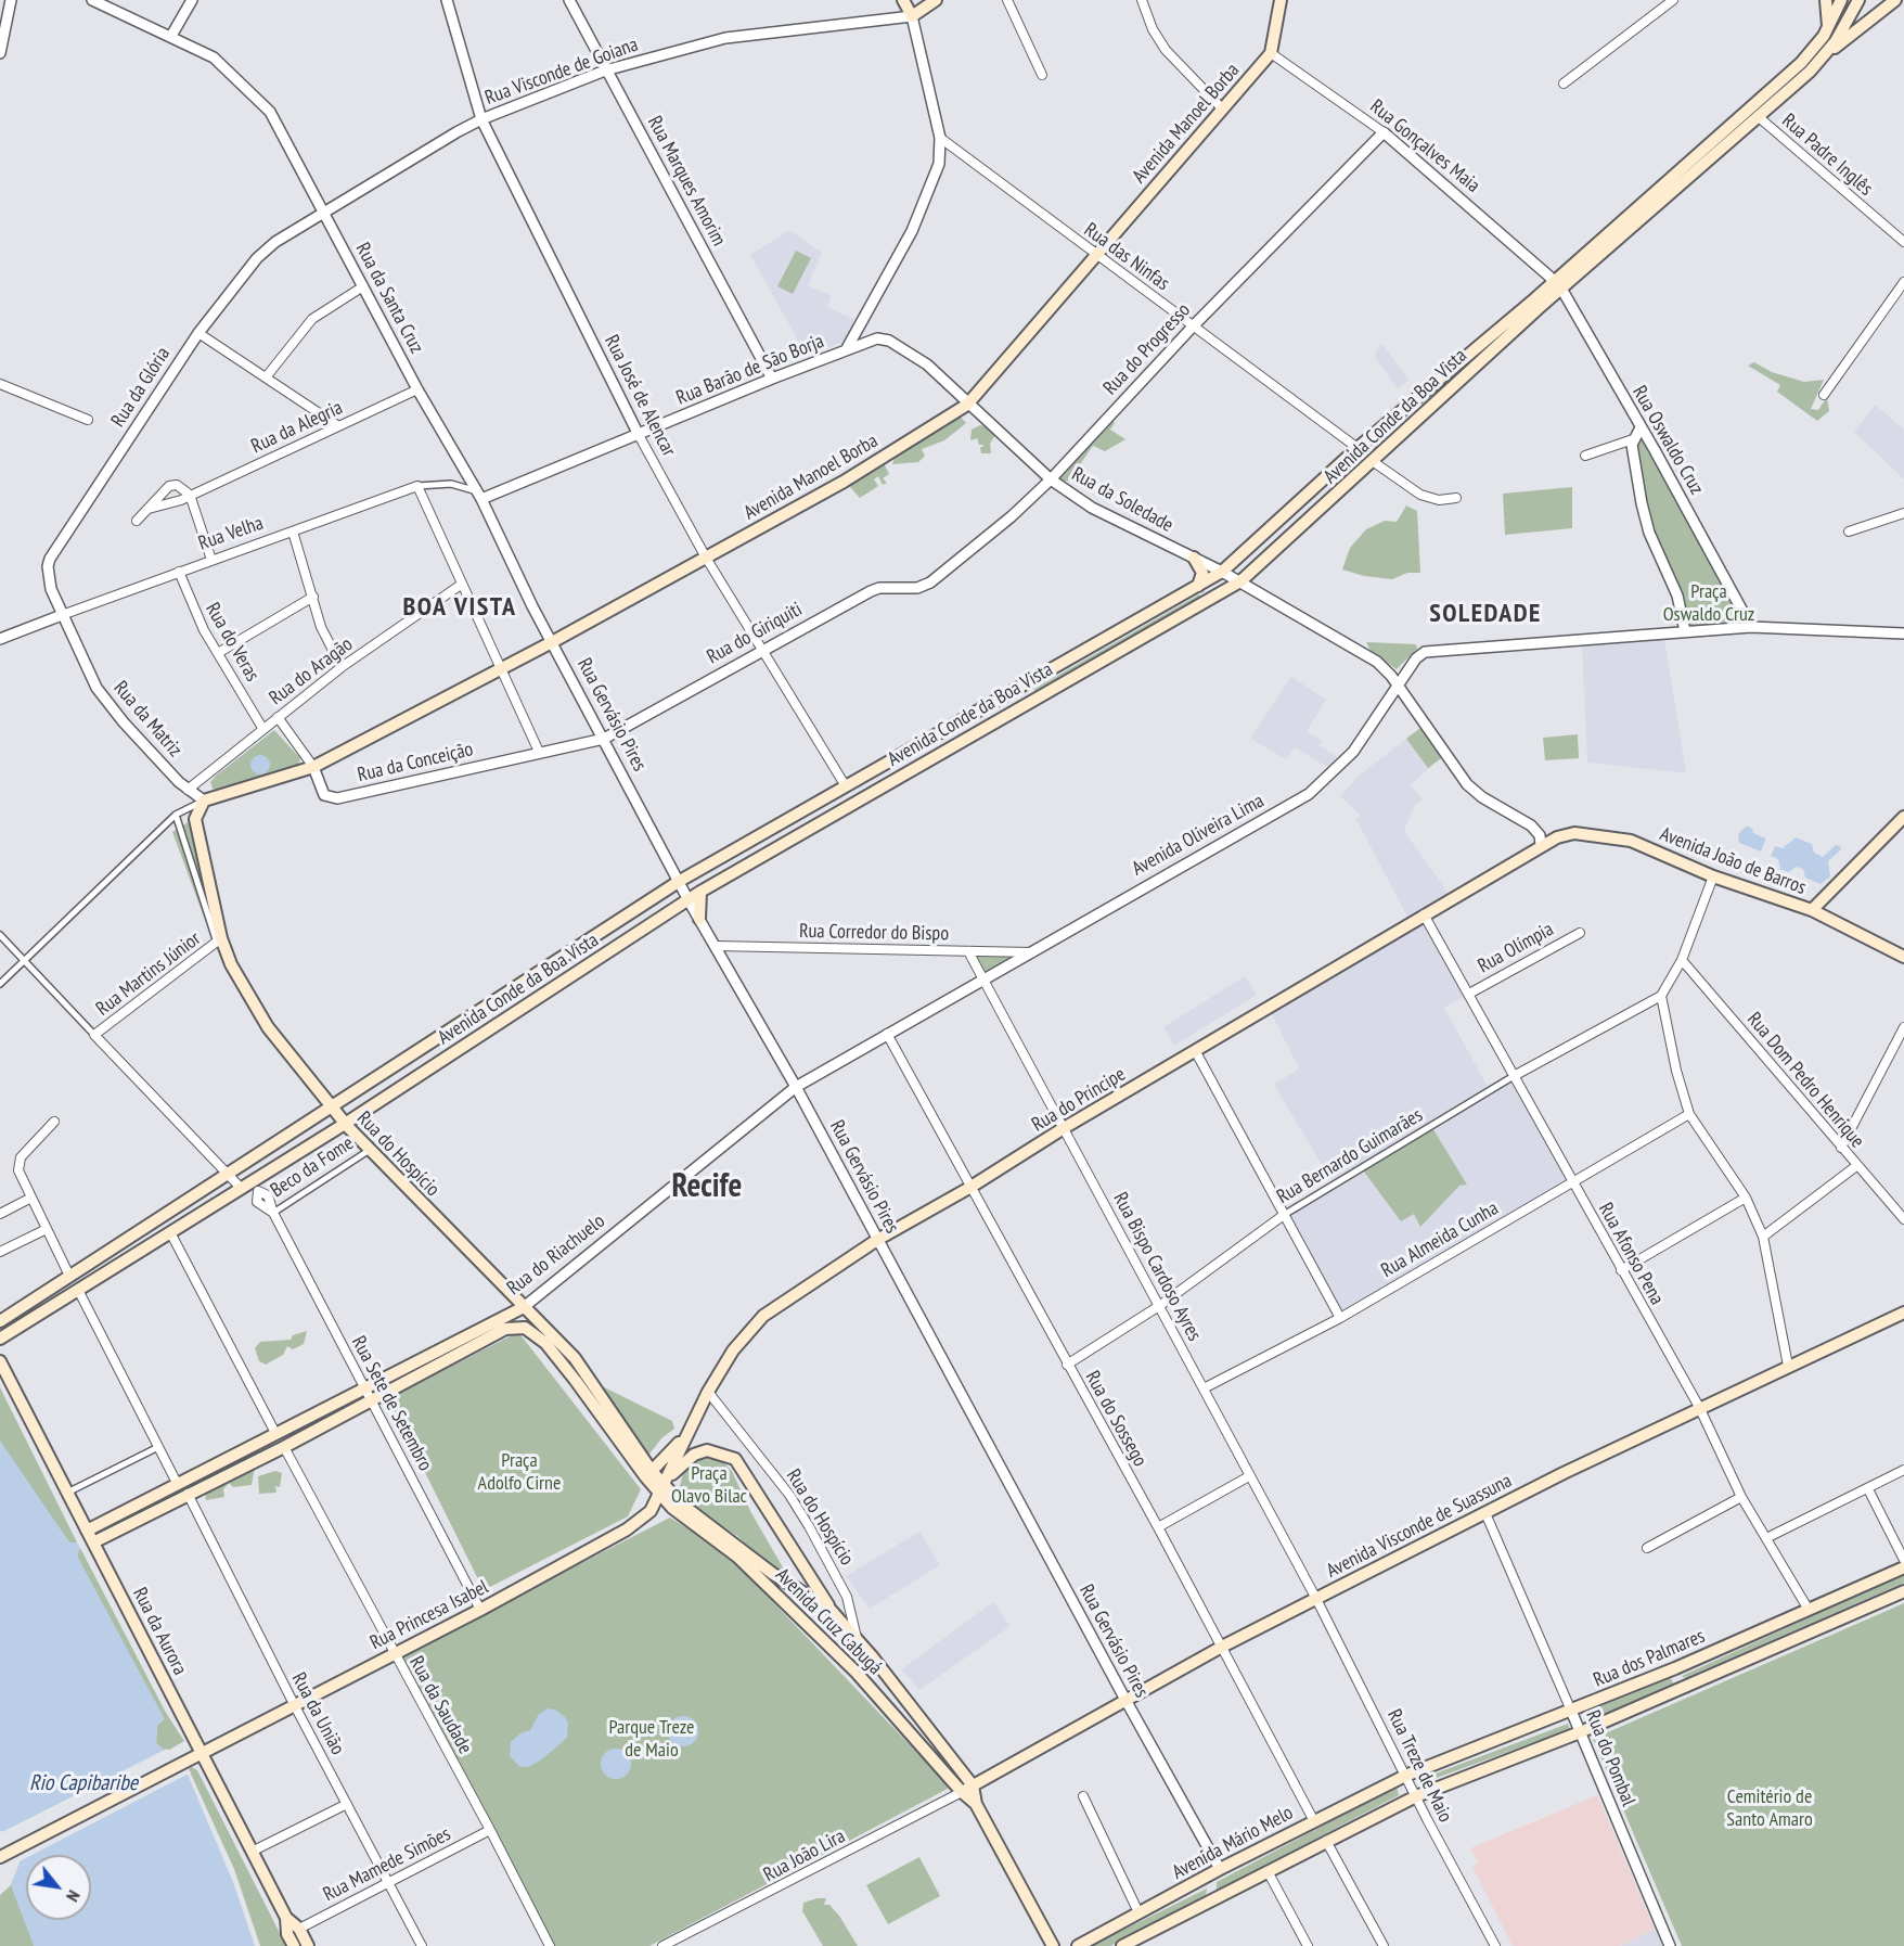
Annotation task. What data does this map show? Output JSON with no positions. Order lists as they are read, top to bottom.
{
  "streets": {
    "main road": [
      "Avenida Manoel Borba",
      "Avenida Conde da Boa Vista",
      "Avenida João de Barros",
      "Rua do Príncipe",
      "Rua do Hospício",
      "Rua do Riachuelo",
      "Avenida Visconde de Suassuna",
      "Rua Princesa Isabel",
      "Avenida Cruz Cabugá",
      "Rua da Aurora",
      "Rua dos Palmares",
      "Avenida Mário Melo"
    ],
    "street": [
      "Rua Visconde de Goiana",
      "Rua Gonçalves Maia",
      "Rua Padre Inglês",
      "Rua Marques Amorim",
      "Rua das Ninfas",
      "Rua da Santa Cruz",
      "Rua do Progresso",
      "Rua Barão de São Borja",
      "Rua da Glória",
      "Rua José de Alencar",
      "Rua da Alegria",
      "Rua Oswaldo Cruz",
      "Rua da Soledade",
      "Rua Velha",
      "Rua do Giriquiti",
      "Rua do Veras",
      "Rua do Aragão",
      "Rua Gervásio Pires",
      "Rua da Matriz",
      "Rua da Conceição",
      "Avenida Oliveira Lima",
      "Rua Corredor do Bispo",
      "Rua Olímpia",
      "Rua Martins Júnior",
      "Rua Dom Pedro Henrique",
      "Rua Bernardo Guimarães",
      "Beco da Fome",
      "Rua Almeida Cunha",
      "Rua Afonso Pena",
      "Rua Bispo Cardoso Ayres",
      "Rua Sete de Setembro",
      "Rua do Sossego",
      "Rua da Saudade",
      "Rua da União",
      "Rua do Pombal",
      "Rua Treze de Maio",
      "Rua João Lira",
      "Rua Mamede Simões"
    ]
  },
  "crossings": [
    ["Rua Visconde de Goiana", "Rua Marques Amorim"],
    ["Rua Visconde de Goiana", "Rua da Santa Cruz"],
    ["Rua Visconde de Goiana", "Rua Barão de São Borja"],
    ["Rua Visconde de Goiana", "Rua da Glória"],
    ["Rua Visconde de Goiana", "Rua José de Alencar"],
    ["Avenida Manoel Borba", "Rua Gonçalves Maia"],
    ["Avenida Manoel Borba", "Rua das Ninfas"],
    ["Avenida Manoel Borba", "Rua José de Alencar"],
    ["Avenida Manoel Borba", "Rua da Soledade"],
    ["Avenida Manoel Borba", "Rua Gervásio Pires"],
    ["Avenida Manoel Borba", "Rua da Matriz"],
    ["Avenida Manoel Borba", "Rua da Conceição"],
    ["Avenida Manoel Borba", "Rua do Hospício"],
    ["Rua Gonçalves Maia", "Rua do Progresso"],
    ["Rua Gonçalves Maia", "Avenida Conde da Boa Vista"],
    ["Rua Gonçalves Maia", "Rua Oswaldo Cruz"],
    ["Rua Padre Inglês", "Avenida Conde da Boa Vista"],
    ["Rua Marques Amorim", "Rua Barão de São Borja"],
    ["Rua das Ninfas", "Rua do Progresso"],
    ["Rua das Ninfas", "Rua Barão de São Borja"],
    ["Rua das Ninfas", "Avenida Conde da Boa Vista"],
    ["Rua da Santa Cruz", "Rua Barão de São Borja"],
    ["Rua da Santa Cruz", "Rua da Glória"],
    ["Rua da Santa Cruz", "Rua da Alegria"],
    ["Rua da Santa Cruz", "Rua Velha"],
    ["Rua da Santa Cruz", "Rua Gervásio Pires"],
    ["Rua do Progresso", "Rua da Soledade"],
    ["Rua do Progresso", "Rua do Giriquiti"],
    ["Rua Barão de São Borja", "Rua José de Alencar"],
    ["Rua Barão de São Borja", "Rua da Soledade"],
    ["Rua Barão de São Borja", "Rua Velha"],
    ["Rua Barão de São Borja", "Rua Gervásio Pires"],
    ["Rua da Glória", "Rua Velha"],
    ["Rua da Glória", "Rua da Matriz"],
    ["Rua José de Alencar", "Avenida Conde da Boa Vista"],
    ["Rua José de Alencar", "Rua do Giriquiti"],
    ["Avenida Conde da Boa Vista", "Rua Oswaldo Cruz"],
    ["Avenida Conde da Boa Vista", "Rua da Soledade"],
    ["Avenida Conde da Boa Vista", "Rua Gervásio Pires"],
    ["Avenida Conde da Boa Vista", "Rua do Hospício"],
    ["Rua Oswaldo Cruz", "Avenida Oliveira Lima"],
    ["Rua da Soledade", "Avenida Oliveira Lima"],
    ["Rua da Soledade", "Avenida João de Barros"],
    ["Rua da Soledade", "Rua do Príncipe"],
    ["Rua Velha", "Rua do Veras"],
    ["Rua Velha", "Rua Gervásio Pires"],
    ["Rua Velha", "Rua da Matriz"],
    ["Rua do Giriquiti", "Rua Gervásio Pires"],
    ["Rua do Giriquiti", "Rua da Conceição"],
    ["Rua do Veras", "Rua do Aragão"],
    ["Rua do Aragão", "Rua da Matriz"],
    ["Rua do Aragão", "Rua da Conceição"],
    ["Rua Gervásio Pires", "Rua da Conceição"],
    ["Rua Gervásio Pires", "Rua Corredor do Bispo"],
    ["Rua Gervásio Pires", "Rua do Príncipe"],
    ["Rua Gervásio Pires", "Rua do Riachuelo"],
    ["Rua Gervásio Pires", "Avenida Visconde de Suassuna"],
    ["Rua Gervásio Pires", "Avenida Mário Melo"],
    ["Rua da Matriz", "Rua do Hospício"],
    ["Avenida Oliveira Lima", "Rua Corredor do Bispo"],
    ["Avenida Oliveira Lima", "Rua do Riachuelo"],
    ["Avenida Oliveira Lima", "Rua Bispo Cardoso Ayres"],
    ["Avenida João de Barros", "Rua do Príncipe"],
    ["Rua Corredor do Bispo", "Rua Bispo Cardoso Ayres"],
    ["Rua Olímpia", "Rua Afonso Pena"],
    ["Rua Martins Júnior", "Rua do Hospício"],
    ["Rua do Príncipe", "Rua do Hospício"],
    ["Rua do Príncipe", "Rua Afonso Pena"],
    ["Rua do Príncipe", "Rua Bispo Cardoso Ayres"],
    ["Rua do Príncipe", "Rua do Sossego"],
    ["Rua do Hospício", "Beco da Fome"],
    ["Rua do Hospício", "Rua do Riachuelo"],
    ["Rua do Hospício", "Avenida Cruz Cabugá"],
    ["Rua Bernardo Guimarães", "Rua Afonso Pena"],
    ["Rua Bernardo Guimarães", "Rua Bispo Cardoso Ayres"],
    ["Rua Bernardo Guimarães", "Rua do Sossego"],
    ["Beco da Fome", "Rua Sete de Setembro"],
    ["Rua Almeida Cunha", "Rua Afonso Pena"],
    ["Rua Almeida Cunha", "Rua Bispo Cardoso Ayres"],
    ["Rua Afonso Pena", "Avenida Visconde de Suassuna"],
    ["Rua Afonso Pena", "Rua dos Palmares"],
    ["Rua do Riachuelo", "Rua Bispo Cardoso Ayres"],
    ["Rua do Riachuelo", "Rua Sete de Setembro"],
    ["Rua do Riachuelo", "Rua do Sossego"],
    ["Rua do Riachuelo", "Avenida Cruz Cabugá"],
    ["Rua do Riachuelo", "Rua da Aurora"],
    ["Rua do Riachuelo", "Rua da Saudade"],
    ["Rua do Riachuelo", "Rua da União"],
    ["Rua Bispo Cardoso Ayres", "Avenida Visconde de Suassuna"],
    ["Rua Bispo Cardoso Ayres", "Rua Treze de Maio"],
    ["Rua Sete de Setembro", "Rua Princesa Isabel"],
    ["Rua do Sossego", "Avenida Visconde de Suassuna"],
    ["Rua do Sossego", "Avenida Mário Melo"],
    ["Avenida Visconde de Suassuna", "Avenida Cruz Cabugá"],
    ["Avenida Visconde de Suassuna", "Rua do Pombal"],
    ["Avenida Visconde de Suassuna", "Rua Treze de Maio"],
    ["Avenida Visconde de Suassuna", "Rua João Lira"],
    ["Rua Princesa Isabel", "Avenida Cruz Cabugá"],
    ["Rua Princesa Isabel", "Rua da Aurora"],
    ["Rua Princesa Isabel", "Rua da Saudade"],
    ["Rua Princesa Isabel", "Rua da União"],
    ["Avenida Cruz Cabugá", "Rua João Lira"],
    ["Rua da Aurora", "Rua Mamede Simões"],
    ["Rua dos Palmares", "Rua do Pombal"],
    ["Rua dos Palmares", "Rua Treze de Maio"],
    ["Rua dos Palmares", "Avenida Mário Melo"],
    ["Rua da Saudade", "Rua Mamede Simões"],
    ["Rua da União", "Rua Mamede Simões"],
    ["Rua Treze de Maio", "Avenida Mário Melo"]
  ],
  "districts": ["BOA VISTA", "SOLEDADE", "Recife"],
  "water": ["Rio Capibaribe"],
  "parks": [
    "Praça Oswaldo Cruz",
    "Praça Adolfo Cirne",
    "Praça Olavo Bilac",
    "Parque Treze de Maio",
    "Cemitério de Santo Amaro"
  ],
  "north": "bottom right"
}
